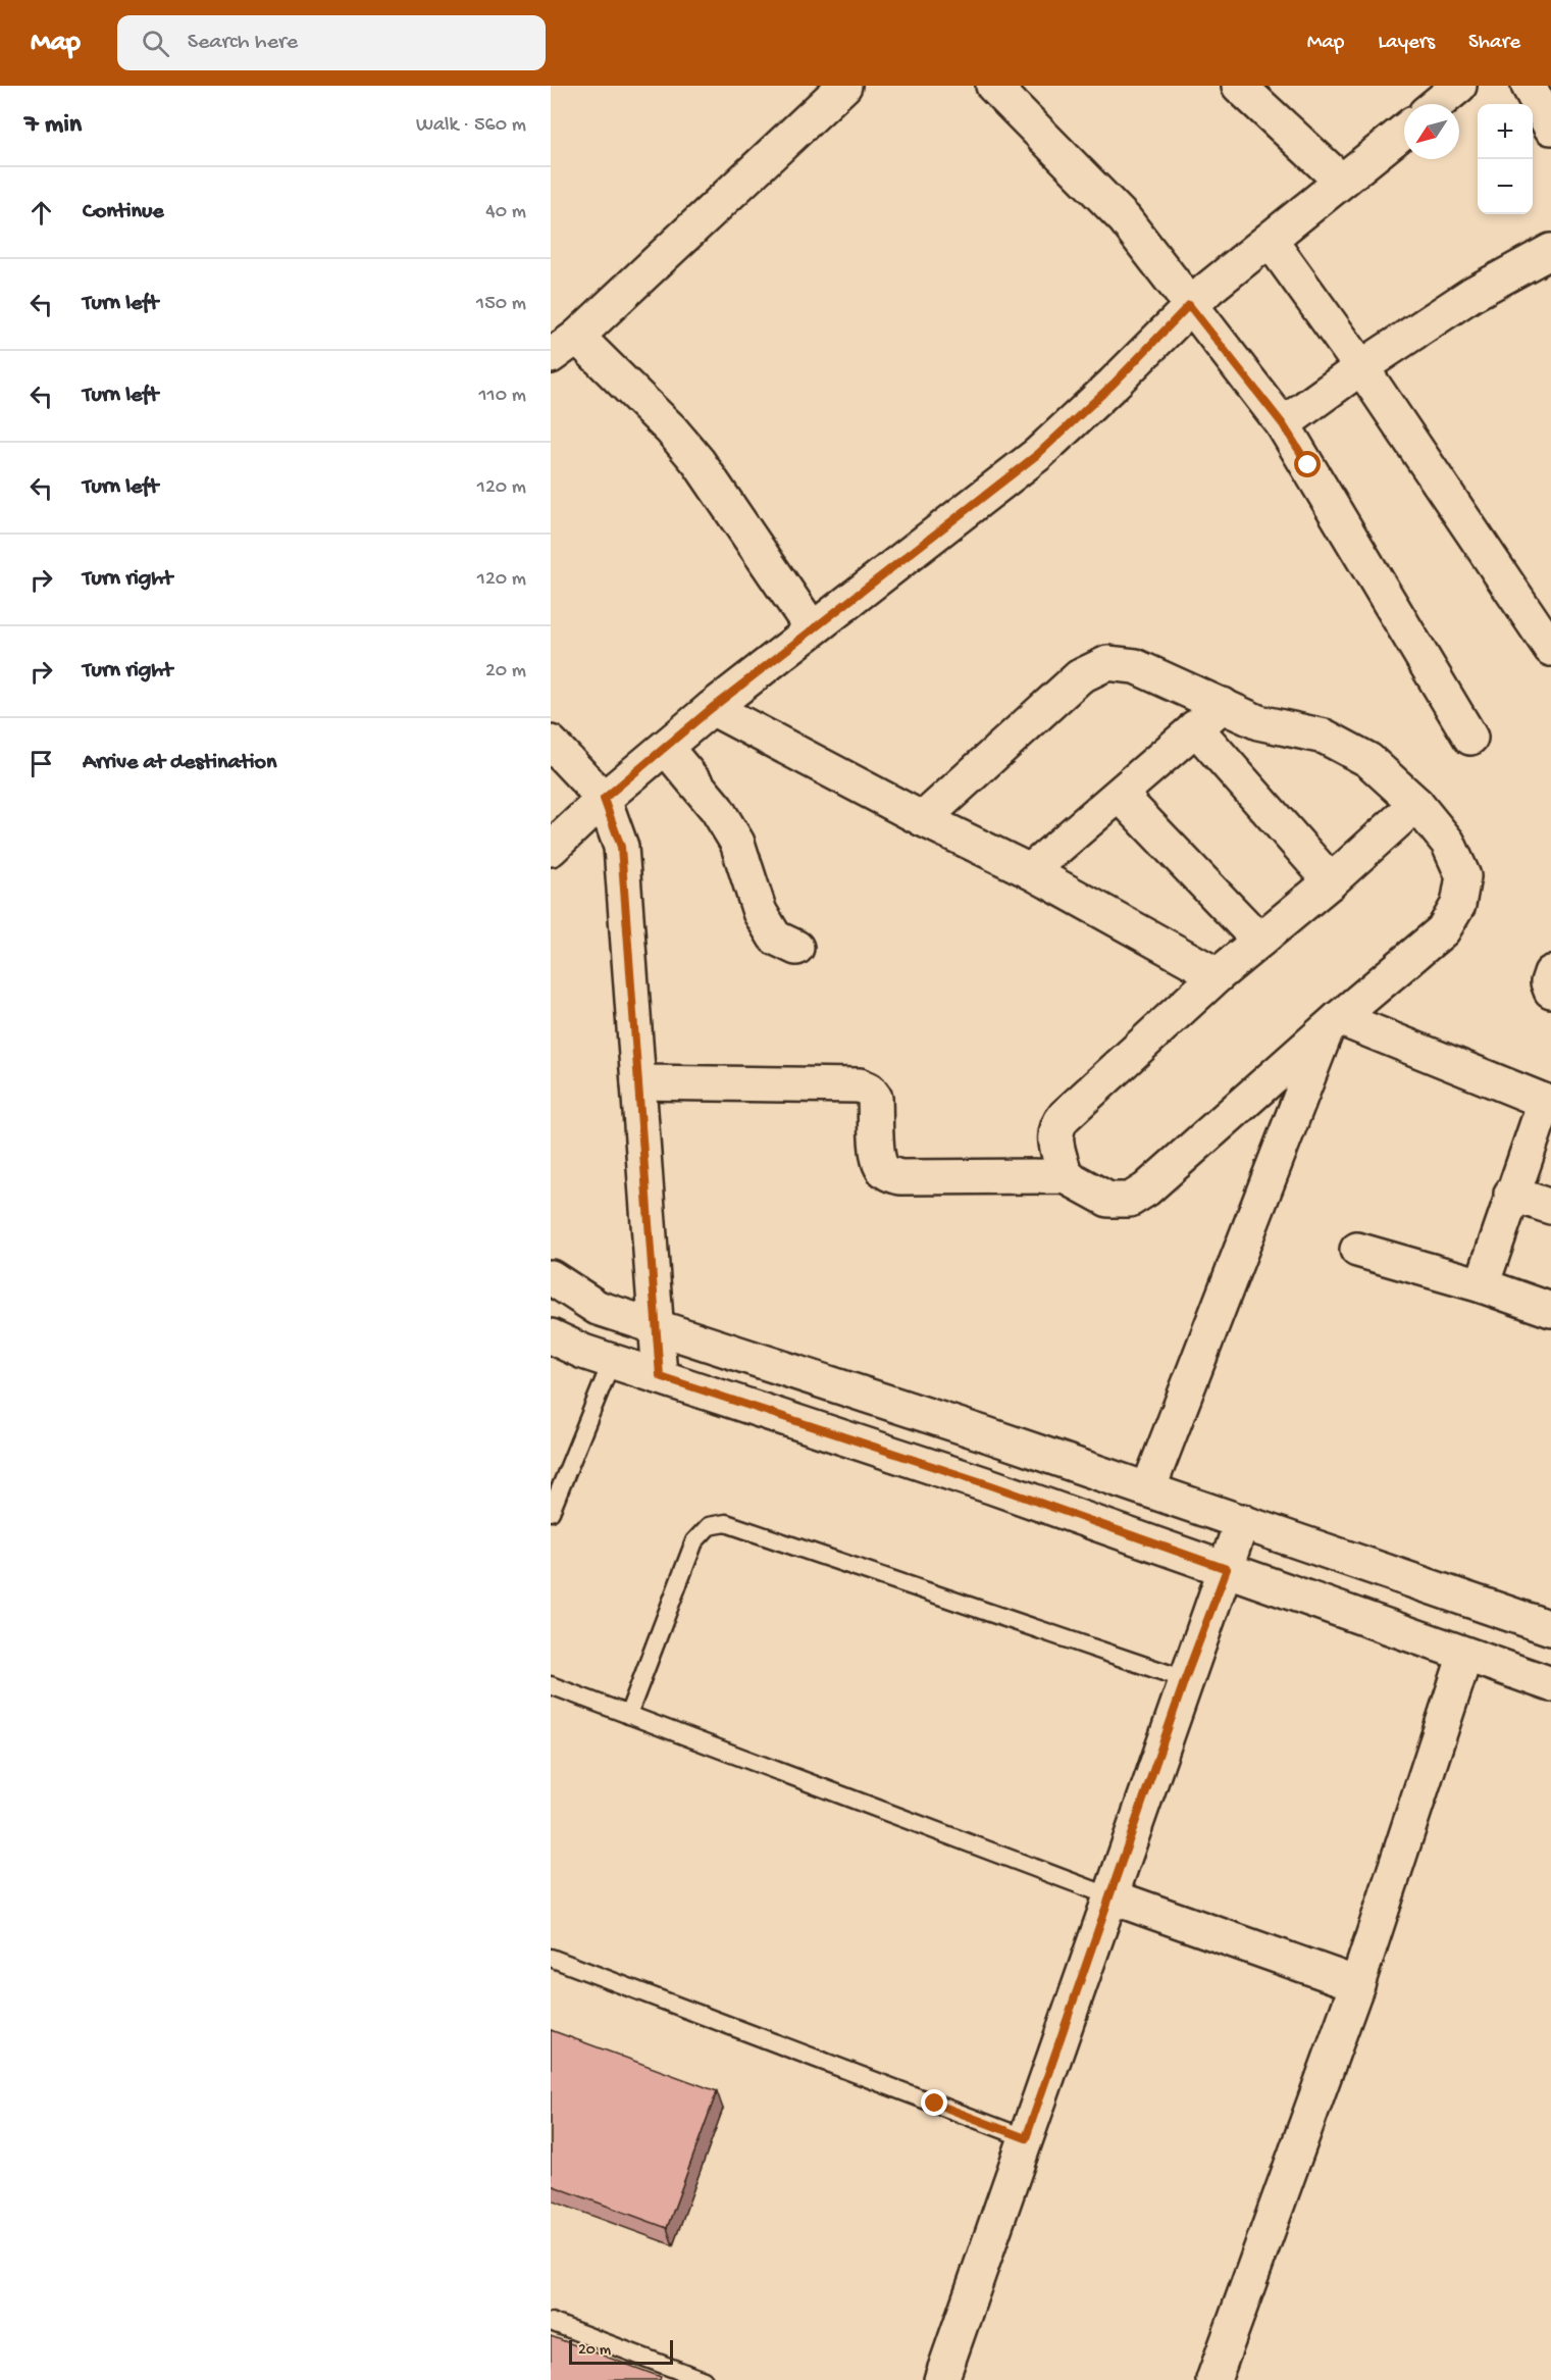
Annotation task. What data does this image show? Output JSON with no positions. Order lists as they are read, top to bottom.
{
  "scale_bar": "20 m",
  "north": "bottom left",
  "page": {
    "header": "Map",
    "search": "Search here",
    "nav": ["Map", "Layers", "Share"],
    "heading": ["7 min", "Walk · 560 m"],
    "map_buttons": ["+", "−"],
    "list": [
      ["Continue", "40 m"],
      ["Turn left", "150 m"],
      ["Turn left", "110 m"],
      ["Turn left", "120 m"],
      ["Turn right", "120 m"],
      ["Turn right", "20 m"],
      "Arrive at destination"
    ],
    "scale": "20 m"
  }
}
